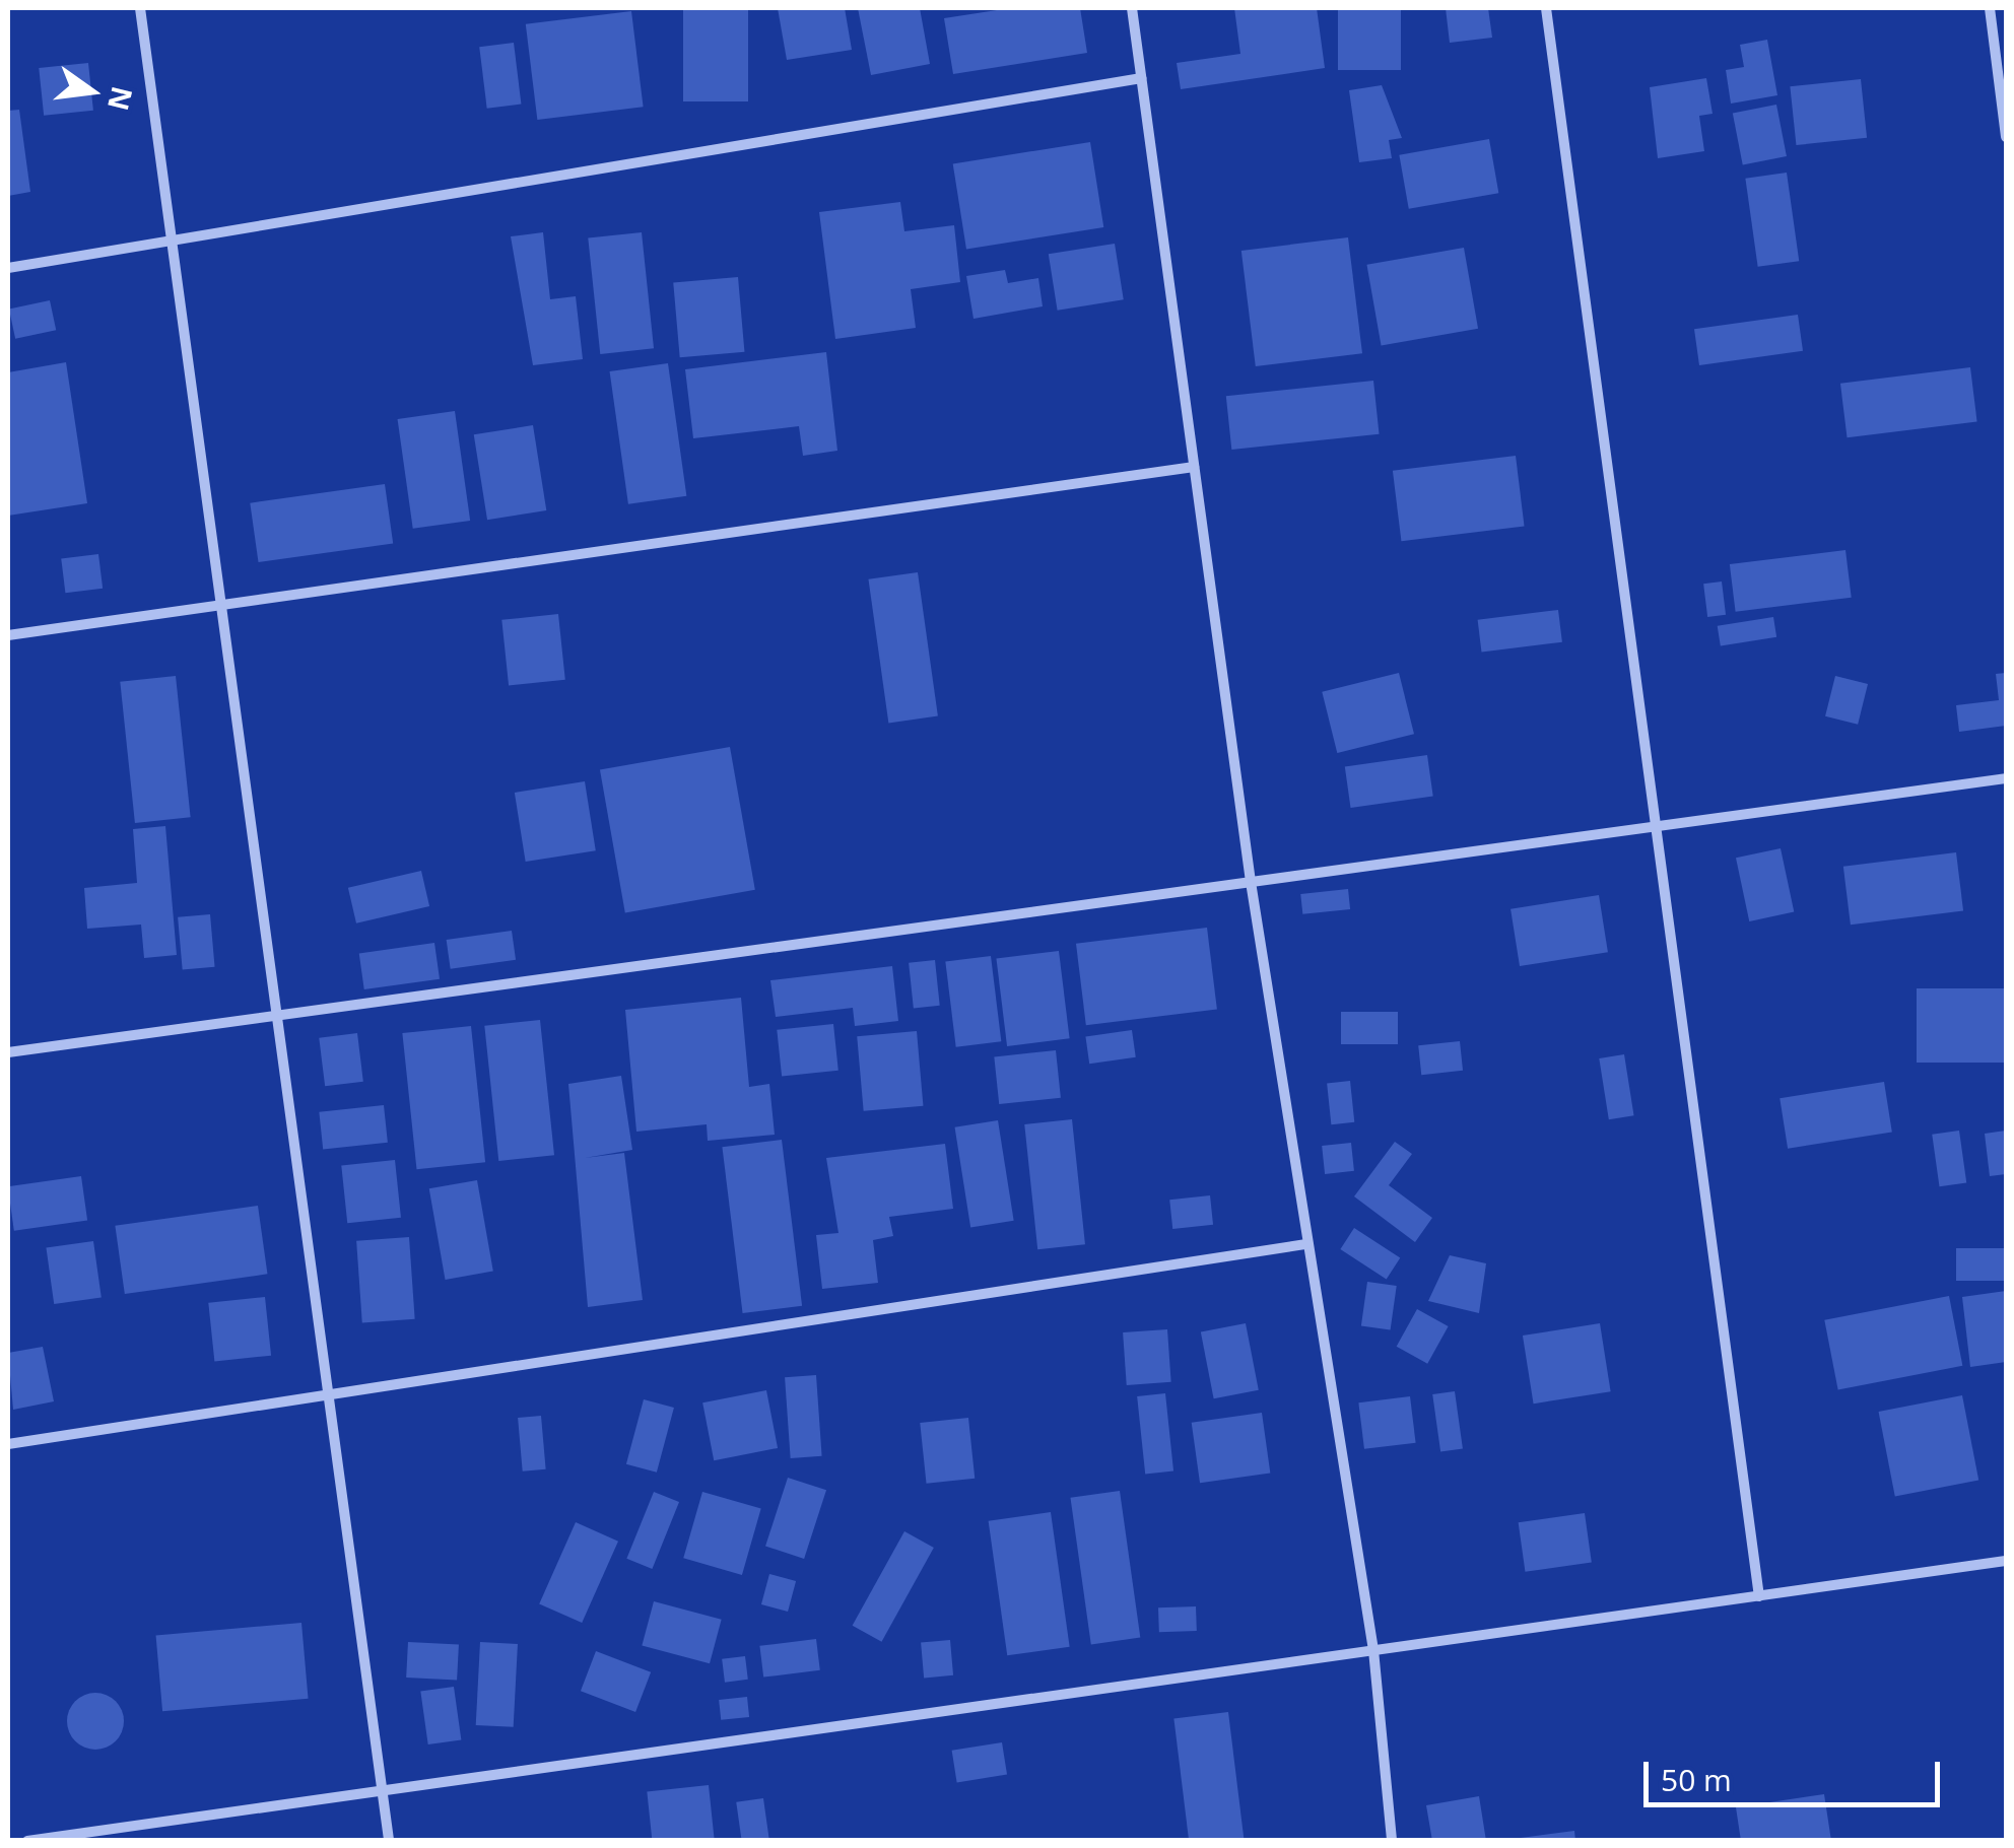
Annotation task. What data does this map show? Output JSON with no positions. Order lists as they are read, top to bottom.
{
  "scale_bar": "50 m",
  "north": "right"
}
